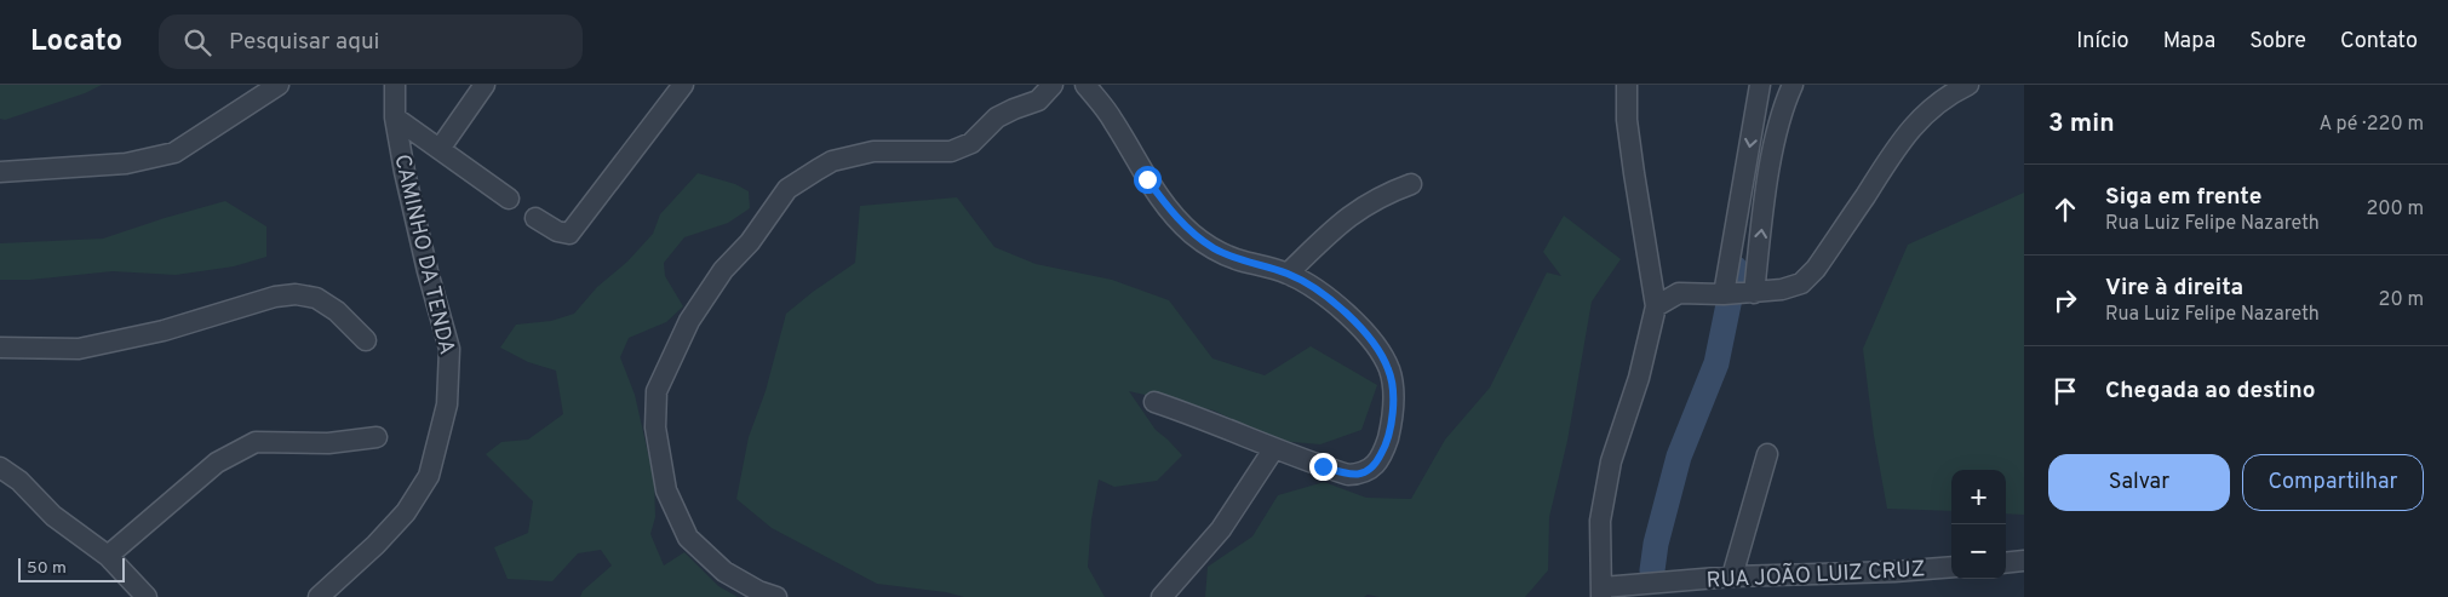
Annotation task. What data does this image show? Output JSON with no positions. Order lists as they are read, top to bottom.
{
  "streets": {
    "street": ["CAMINHO DA TENDA", "RUA JOÃO LUIZ CRUZ"]
  },
  "scale_bar": "50 m",
  "page": {
    "header": "Locato",
    "search": "Pesquisar aqui",
    "nav": [
      "Início",
      "Mapa",
      "Sobre",
      "Contato"
    ],
    "heading": ["3 min", "A pé · 220 m"],
    "list": [
      ["Siga em frente", "Rua Luiz Felipe Nazareth", "200 m"],
      ["Vire à direita", "Rua Luiz Felipe Nazareth", "20 m"],
      "Chegada ao destino"
    ],
    "buttons": ["Salvar", "Compartilhar"],
    "map_buttons": ["+", "−"],
    "scale": "50 m"
  }
}
